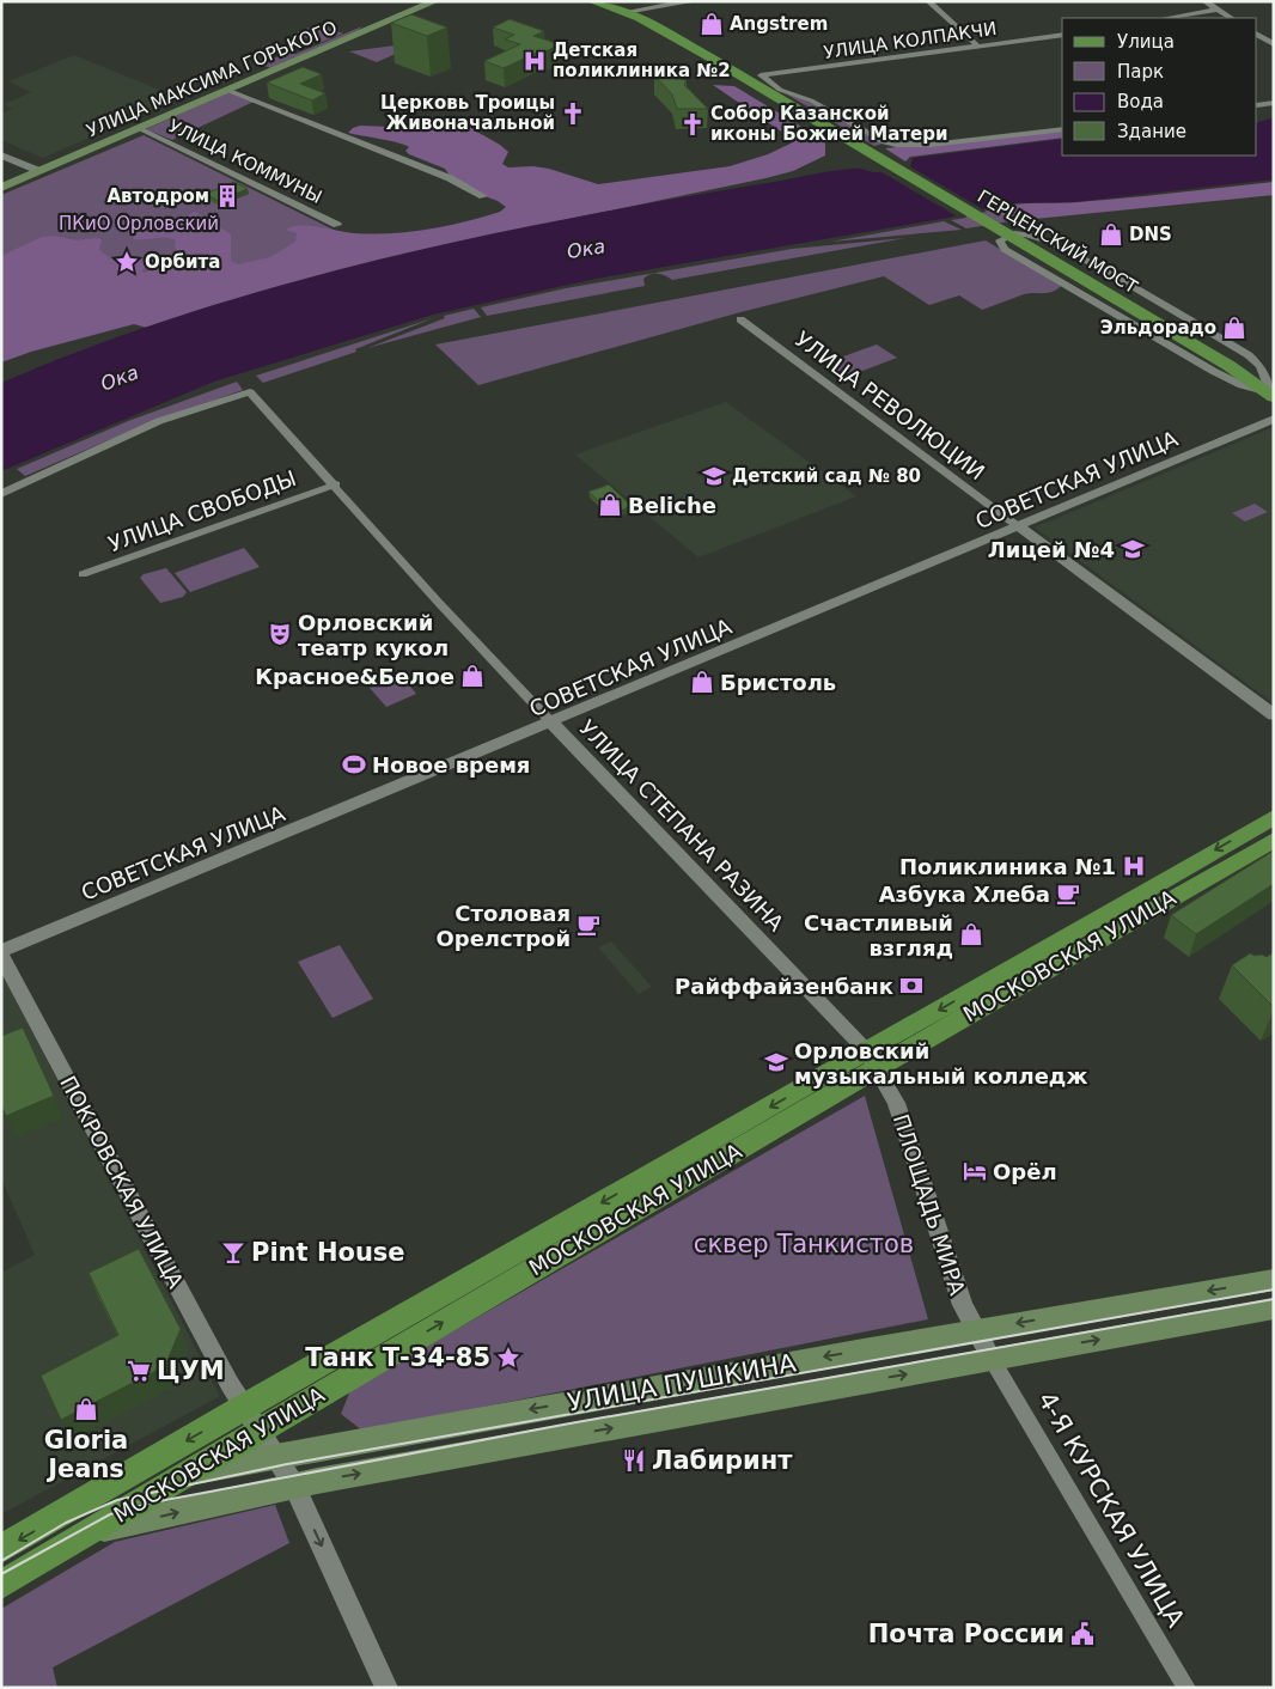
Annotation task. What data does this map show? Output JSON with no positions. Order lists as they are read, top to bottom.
{
  "streets": {
    "main road": [
      "УЛИЦА МАКСИМА ГОРЬКОГО",
      "ГЕРЦЕНСКИЙ МОСТ",
      "МОСКОВСКАЯ УЛИЦА",
      "УЛИЦА ПУШКИНА"
    ],
    "street": [
      "УЛИЦА КОЛПАКЧИ",
      "УЛИЦА КОММУНЫ",
      "УЛИЦА РЕВОЛЮЦИИ",
      "СОВЕТСКАЯ УЛИЦА",
      "УЛИЦА СВОБОДЫ",
      "УЛИЦА СТЕПАНА РАЗИНА",
      "ПОКРОВСКАЯ УЛИЦА",
      "ПЛОЩАДЬ МИРА",
      "4-Я КУРСКАЯ УЛИЦА"
    ]
  },
  "crossings": [
    ["УЛИЦА МАКСИМА ГОРЬКОГО", "УЛИЦА КОММУНЫ"],
    ["УЛИЦА РЕВОЛЮЦИИ", "СОВЕТСКАЯ УЛИЦА"],
    ["СОВЕТСКАЯ УЛИЦА", "УЛИЦА СТЕПАНА РАЗИНА"],
    ["УЛИЦА СВОБОДЫ", "УЛИЦА СТЕПАНА РАЗИНА"],
    ["УЛИЦА СТЕПАНА РАЗИНА", "МОСКОВСКАЯ УЛИЦА"],
    ["УЛИЦА СТЕПАНА РАЗИНА", "ПЛОЩАДЬ МИРА"],
    ["МОСКОВСКАЯ УЛИЦА", "ПОКРОВСКАЯ УЛИЦА"],
    ["МОСКОВСКАЯ УЛИЦА", "ПЛОЩАДЬ МИРА"],
    ["МОСКОВСКАЯ УЛИЦА", "УЛИЦА ПУШКИНА"],
    ["ПОКРОВСКАЯ УЛИЦА", "УЛИЦА ПУШКИНА"],
    ["ПЛОЩАДЬ МИРА", "УЛИЦА ПУШКИНА"],
    ["ПЛОЩАДЬ МИРА", "4-Я КУРСКАЯ УЛИЦА"],
    ["УЛИЦА ПУШКИНА", "4-Я КУРСКАЯ УЛИЦА"]
  ],
  "water": ["Ока"],
  "parks": ["ПКиО Орловский", "сквер Танкистов"],
  "places": {
    "shop": [
      "Angstrem",
      "DNS",
      "Эльдорадо",
      "Beliche",
      "Красное&Белое",
      "Бристоль",
      "Счастливый взгляд",
      "Gloria Jeans"
    ],
    "hospital": ["Детская поликлиника №2", "Поликлиника №1"],
    "church": ["Церковь Троицы Живоначальной", "Собор Казанской иконы Божией Матери"],
    "building": ["Автодром"],
    "place": ["Орбита", "Танк Т-34-85"],
    "school or university": ["Детский сад № 80", "Лицей №4", "Орловский музыкальный колледж"],
    "theatre": ["Орловский театр кукол"],
    "sports": ["Новое время"],
    "cafe": ["Азбука Хлеба", "Столовая Орелстрой"],
    "bank": ["Райффайзенбанк"],
    "hotel": ["Орёл"],
    "bar": ["Pint House"],
    "supermarket": ["ЦУМ"],
    "restaurant": ["Лабиринт"],
    "public building": ["Почта России"]
  },
  "legend": [
    "Улица",
    "Парк",
    "Вода",
    "Здание"
  ]
}
